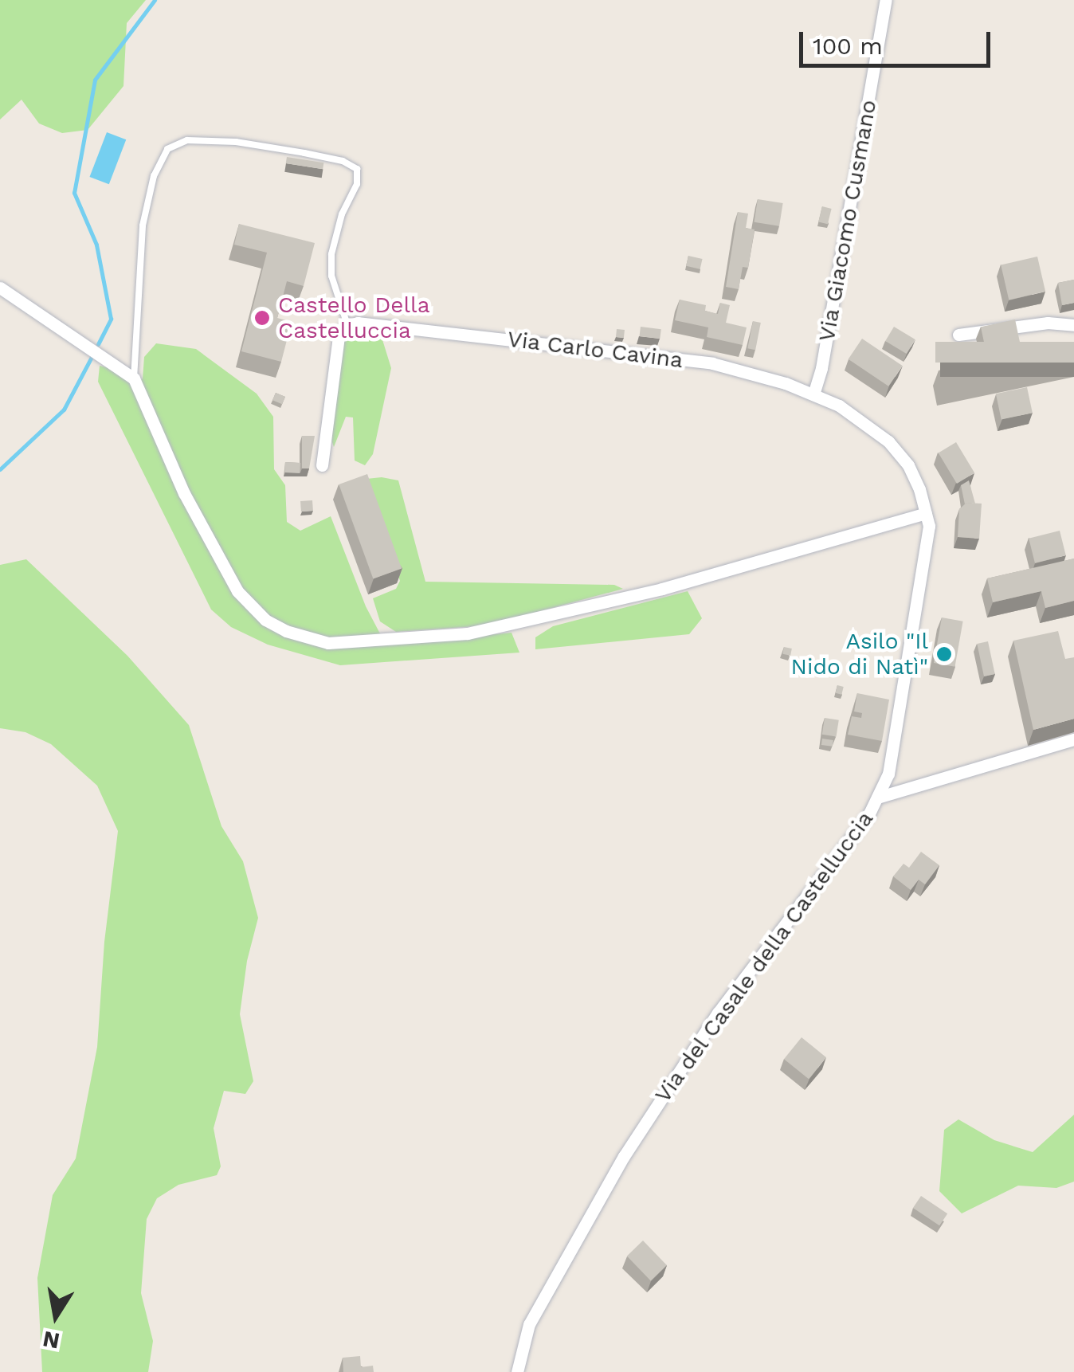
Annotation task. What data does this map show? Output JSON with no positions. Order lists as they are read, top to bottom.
{
  "streets": {
    "street": ["Via Giacomo Cusmano", "Via Carlo Cavina", "Via del Casale della Castelluccia"]
  },
  "crossings": [
    ["Via Giacomo Cusmano", "Via Carlo Cavina"],
    ["Via Carlo Cavina", "Via del Casale della Castelluccia"]
  ],
  "places": ["Castello Della Castelluccia", "Asilo \"Il Nido di Natì\""],
  "scale_bar": "100 m",
  "north": "bottom"
}
